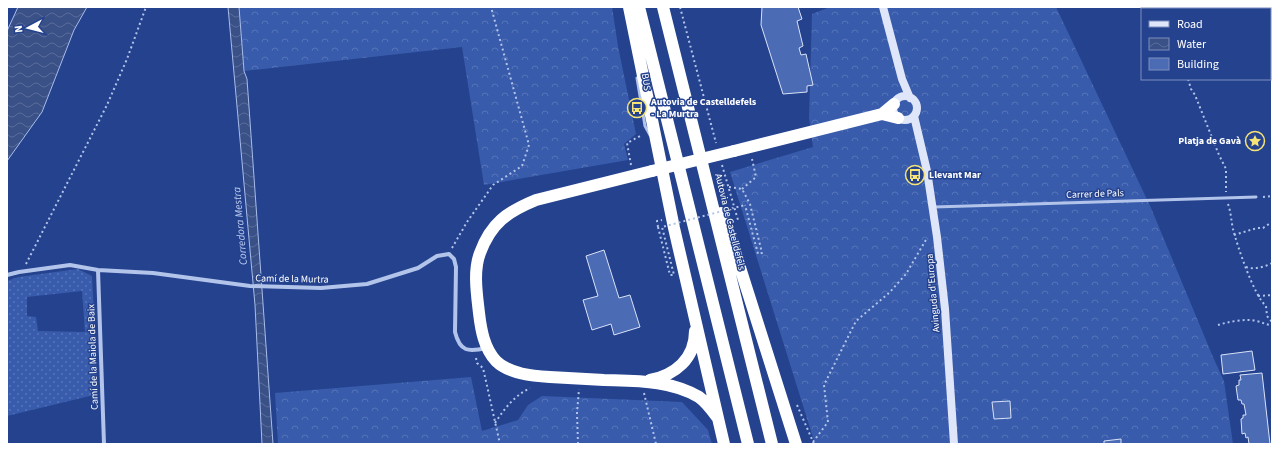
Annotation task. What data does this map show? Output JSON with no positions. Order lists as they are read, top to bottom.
{
  "streets": {
    "highway": ["Autovia de Castelldefels"],
    "street": ["Camí de la Murtra", "Avinguda d'Europa", "Camí de la Maiola de Baix"],
    "lane": ["BUS", "Carrer de Pals"]
  },
  "crossings": [
    ["Carrer de Pals", "Avinguda d'Europa"],
    ["Camí de la Murtra", "Camí de la Maiola de Baix"]
  ],
  "water": ["Corredora Mestra"],
  "places": {
    "bus stop": ["Autovia de Castelldefels - La Murtra", "Llevant Mar"],
    "place": ["Platja de Gavà"]
  },
  "legend": ["Road", "Water", "Building"],
  "north": "left"
}
